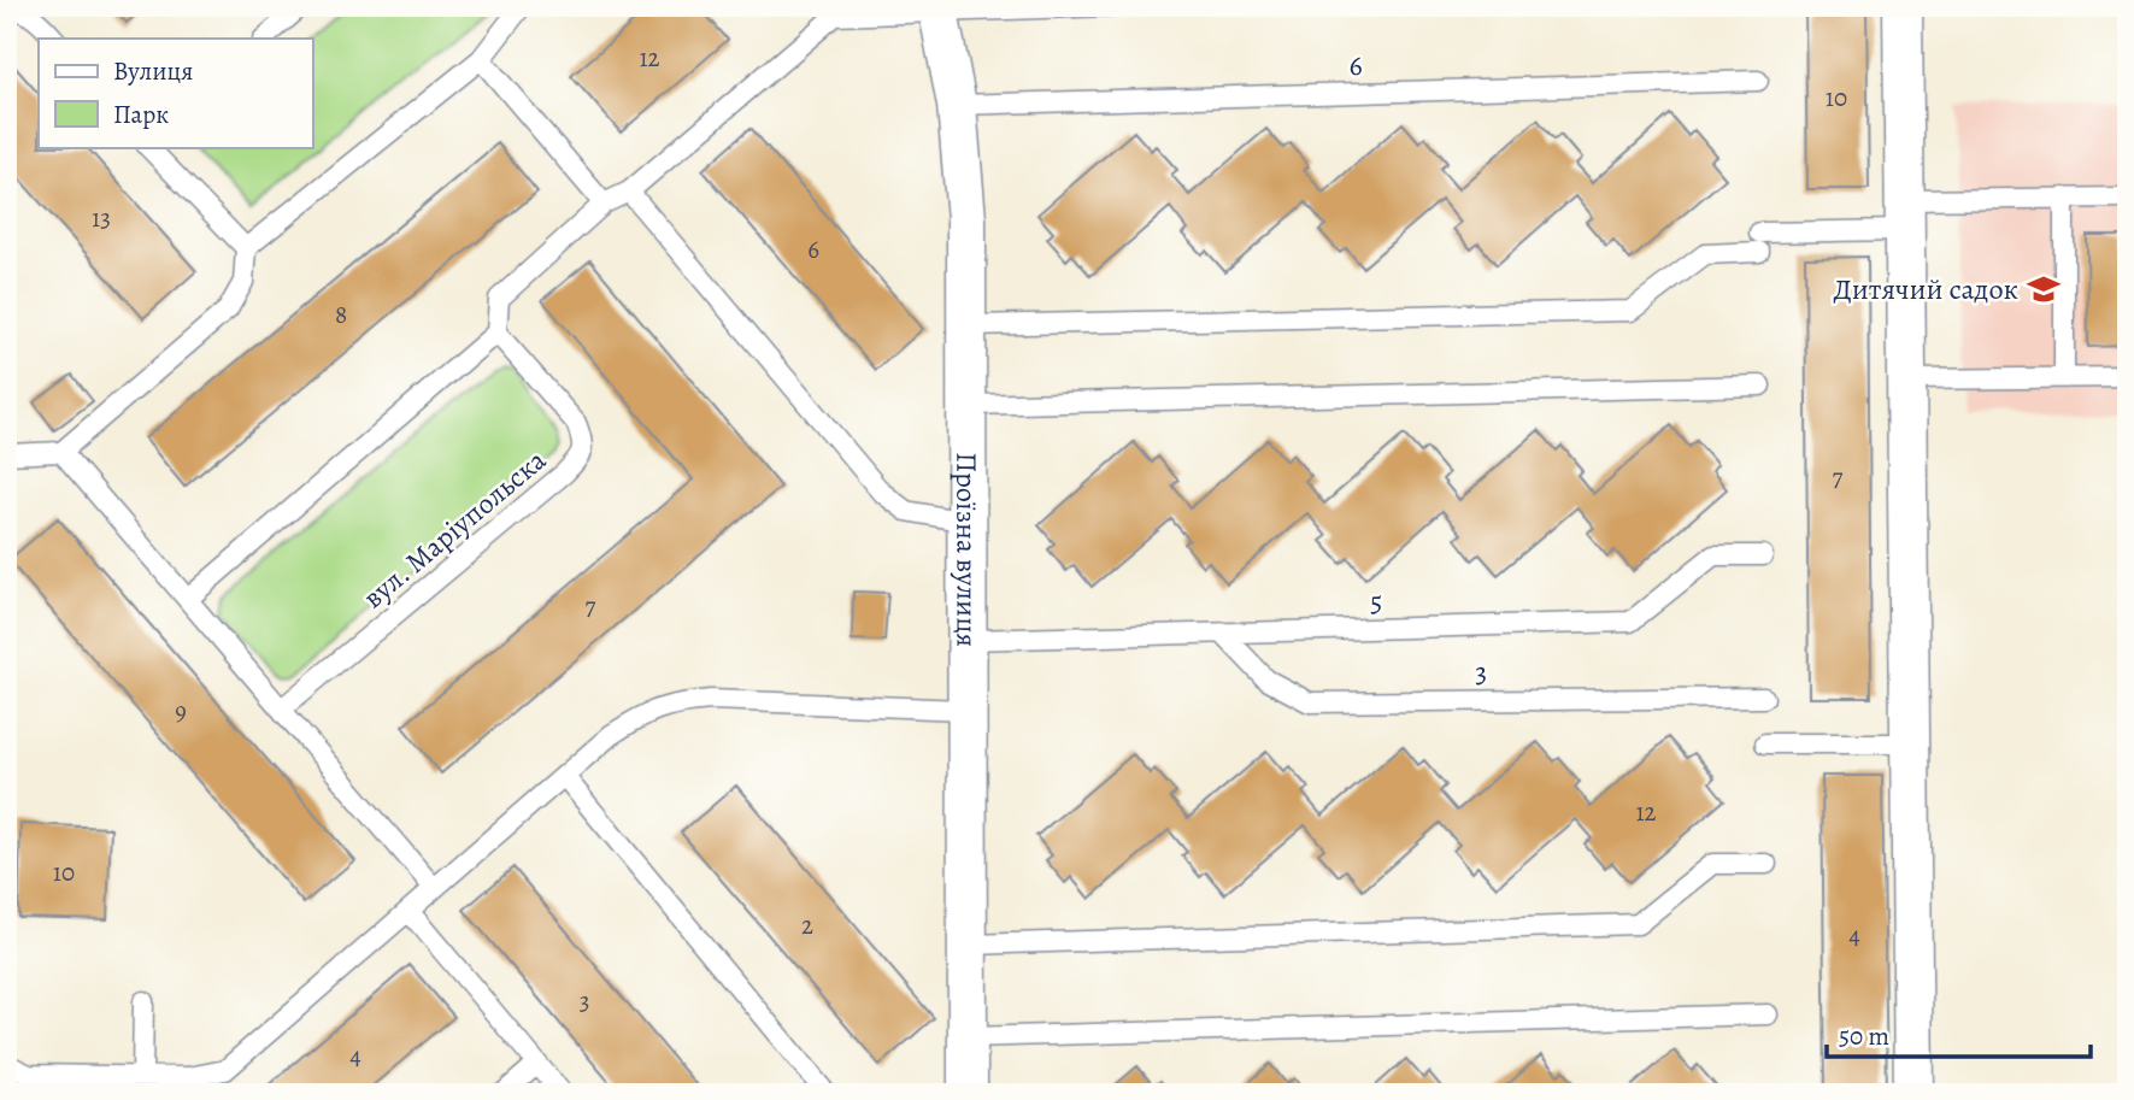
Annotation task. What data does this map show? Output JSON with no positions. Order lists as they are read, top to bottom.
{
  "streets": {
    "street": ["Проїзна вулиця"],
    "lane": [
      "6",
      "вул. Маріупольска",
      "5",
      "3"
    ]
  },
  "crossings": [
    ["6", "Проїзна вулиця"],
    ["Проїзна вулиця", "5"],
    ["5", "3"]
  ],
  "places": {
    "school or university": ["Дитячий садок"]
  },
  "house_numbers": [
    "12",
    "10",
    "13",
    "6",
    "8",
    "7",
    "7",
    "9",
    "12",
    "10",
    "2",
    "4",
    "3",
    "4"
  ],
  "legend": ["Вулиця", "Парк"],
  "scale_bar": "50 m"
}
